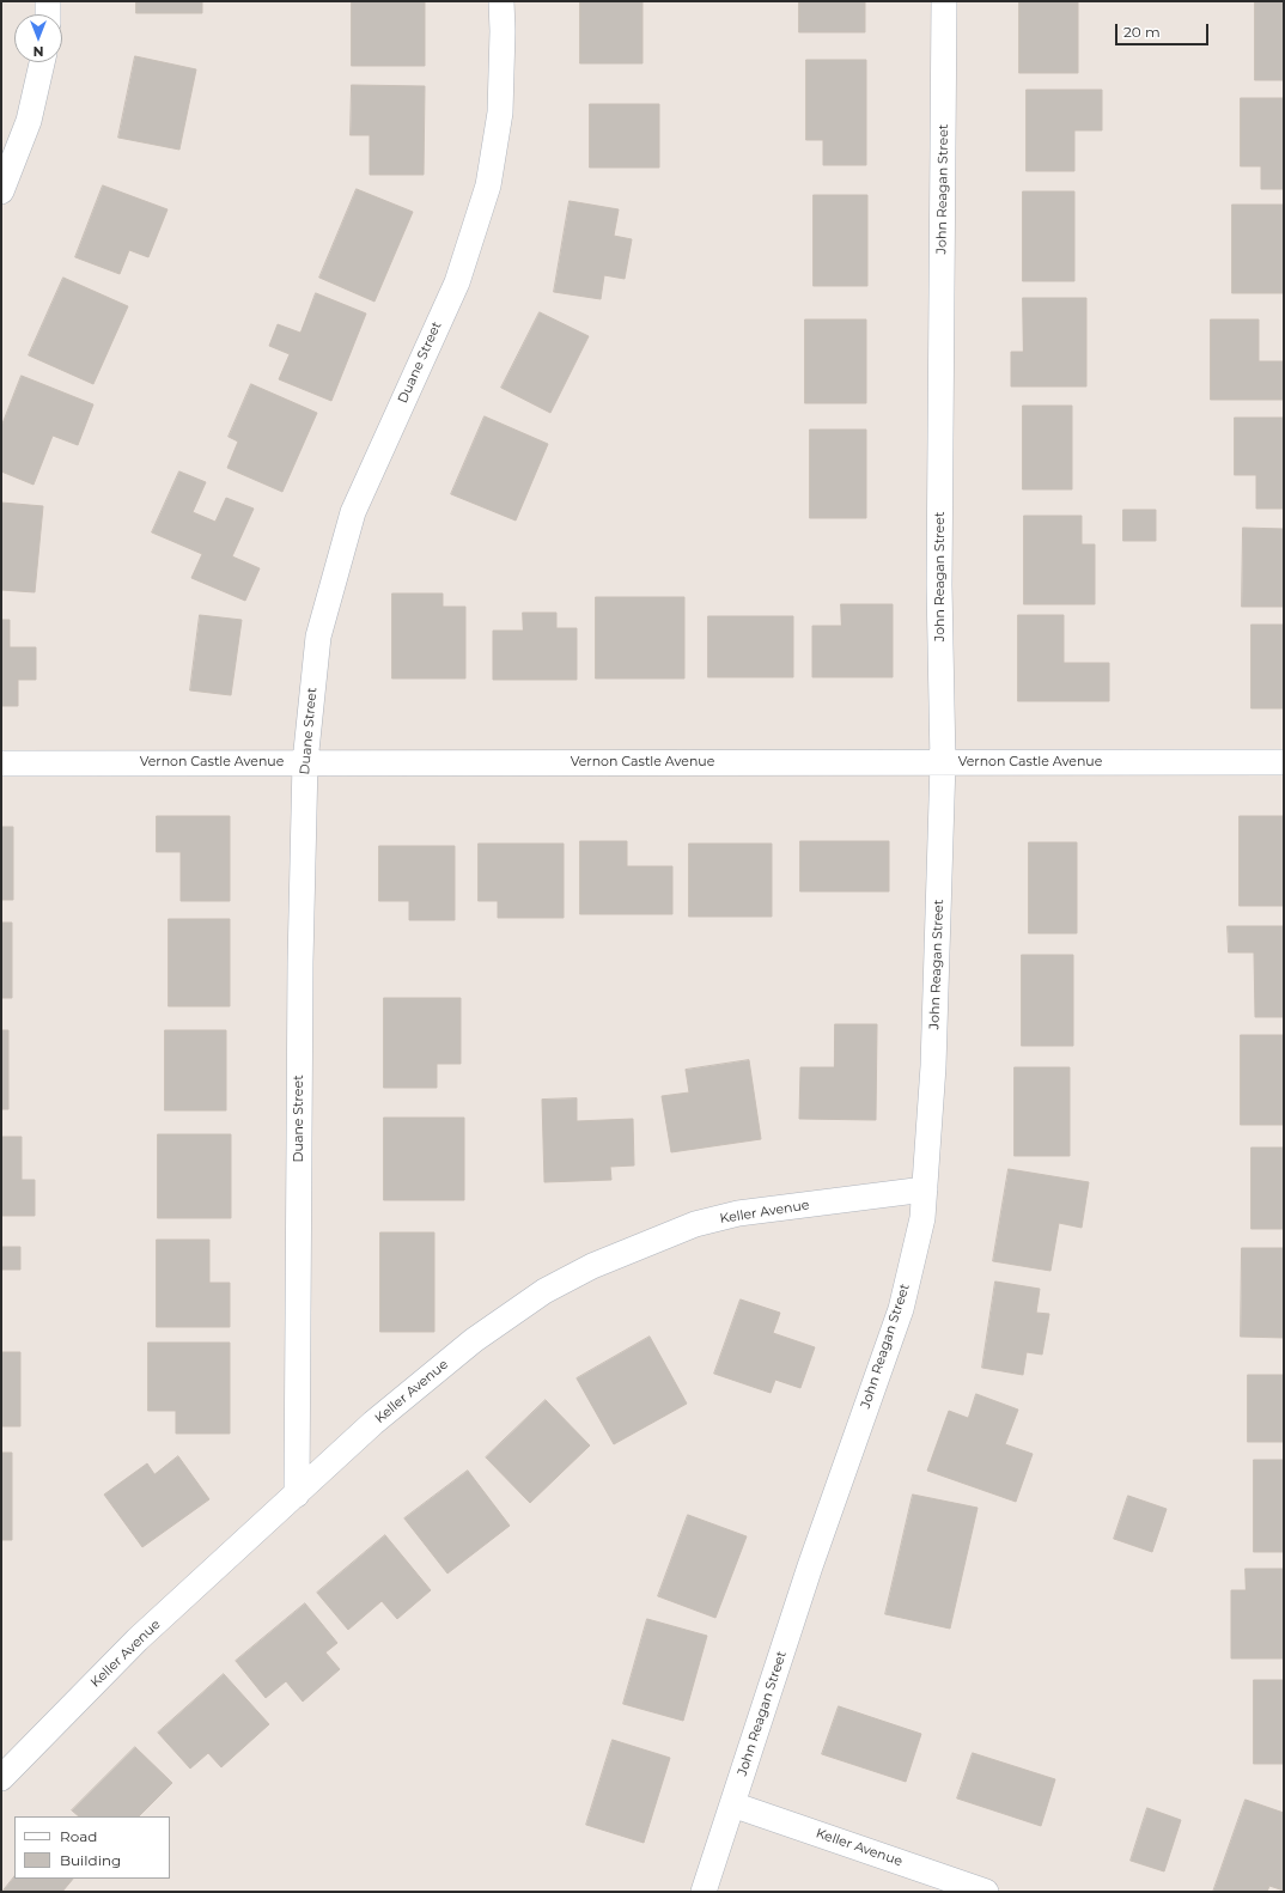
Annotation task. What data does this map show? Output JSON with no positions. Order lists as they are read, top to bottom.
{
  "streets": {
    "street": [
      "John Reagan Street",
      "Duane Street",
      "Vernon Castle Avenue",
      "Keller Avenue"
    ]
  },
  "crossings": [
    ["John Reagan Street", "Vernon Castle Avenue"],
    ["John Reagan Street", "Keller Avenue"],
    ["Duane Street", "Vernon Castle Avenue"],
    ["Duane Street", "Keller Avenue"]
  ],
  "legend": ["Road", "Building"],
  "scale_bar": "20 m",
  "north": "bottom"
}
